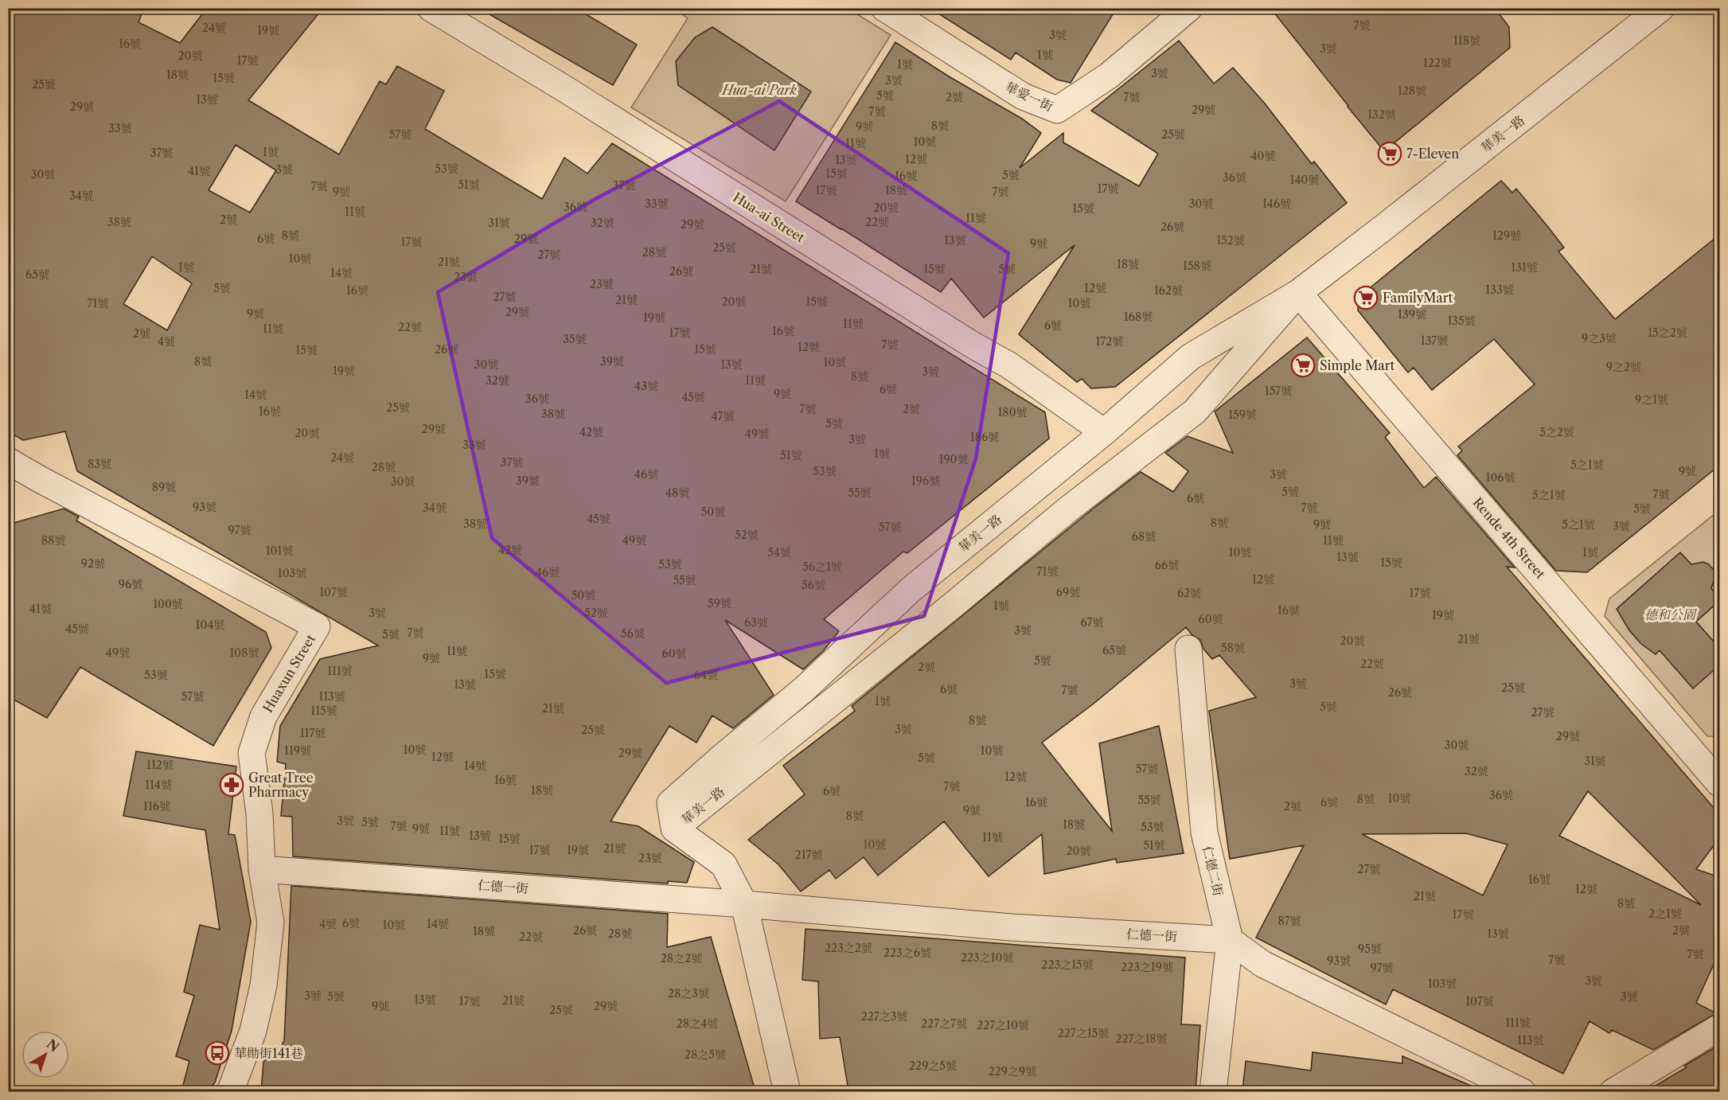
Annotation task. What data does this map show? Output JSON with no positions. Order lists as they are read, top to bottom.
{
  "streets": {
    "street": [
      "華愛一街",
      "華美一路",
      "Hua-ai Street",
      "Rende 4th Street",
      "Huaxun Street",
      "仁德二街",
      "仁德一街"
    ]
  },
  "crossings": [
    ["華美一路", "Hua-ai Street"],
    ["華美一路", "Rende 4th Street"],
    ["Huaxun Street", "仁德一街"],
    ["仁德二街", "仁德一街"]
  ],
  "parks": ["Hua-ai Park", "德和公園"],
  "places": {
    "supermarket": ["7-Eleven", "FamilyMart", "Simple Mart"],
    "pharmacy": ["Great Tree Pharmacy"],
    "bus stop": ["華勛街141巷"]
  },
  "house_numbers": [
    "7號",
    "24號",
    "19號",
    "3號",
    "118號",
    "16號",
    "3號",
    "1號",
    "20號",
    "17號",
    "122號",
    "1號",
    "3號",
    "18號",
    "15號",
    "3號",
    "25號",
    "128號",
    "5號",
    "2號",
    "7號",
    "13號",
    "29號",
    "29號",
    "7號",
    "132號",
    "8號",
    "9號",
    "33號",
    "57號",
    "25號",
    "10號",
    "11號",
    "1號",
    "37號",
    "40號",
    "12號",
    "13號",
    "53號",
    "3號",
    "41號",
    "15號",
    "30號",
    "5號",
    "16號",
    "36號",
    "140號",
    "51號",
    "37號",
    "7號",
    "17號",
    "17號",
    "18號",
    "9號",
    "7號",
    "34號",
    "33號",
    "30號",
    "146號",
    "36號",
    "20號",
    "15號",
    "11號",
    "11號",
    "2號",
    "38號",
    "22號",
    "31號",
    "32號",
    "29號",
    "26號",
    "8號",
    "129號",
    "6號",
    "29號",
    "13號",
    "152號",
    "17號",
    "9號",
    "25號",
    "28號",
    "27號",
    "10號",
    "21號",
    "18號",
    "158號",
    "1號",
    "131號",
    "21號",
    "15號",
    "5號",
    "26號",
    "14號",
    "65號",
    "23號",
    "23號",
    "5號",
    "12號",
    "133號",
    "16號",
    "162號",
    "27號",
    "21號",
    "20號",
    "15號",
    "71號",
    "10號",
    "29號",
    "9號",
    "139號",
    "168號",
    "19號",
    "135號",
    "11號",
    "6號",
    "22號",
    "11號",
    "16號",
    "17號",
    "15之2號",
    "2號",
    "9之3號",
    "35號",
    "137號",
    "4號",
    "172號",
    "7號",
    "12號",
    "26號",
    "15號",
    "15號",
    "8號",
    "39號",
    "10號",
    "30號",
    "13號",
    "9之2號",
    "19號",
    "3號",
    "8號",
    "32號",
    "11號",
    "43號",
    "6號",
    "157號",
    "9號",
    "14號",
    "45號",
    "36號",
    "9之1號",
    "25號",
    "7號",
    "2號",
    "16號",
    "180號",
    "38號",
    "159號",
    "47號",
    "5號",
    "29號",
    "42號",
    "5之2號",
    "20號",
    "49號",
    "186號",
    "3號",
    "33號",
    "1號",
    "51號",
    "24號",
    "190號",
    "37號",
    "83號",
    "5之1號",
    "28號",
    "53號",
    "9號",
    "46號",
    "3號",
    "106號",
    "39號",
    "196號",
    "30號",
    "89號",
    "5號",
    "48號",
    "55號",
    "7號",
    "5之1號",
    "6號",
    "93號",
    "34號",
    "7號",
    "5號",
    "50號",
    "45號",
    "8號",
    "38號",
    "9號",
    "5之1號",
    "3號",
    "57號",
    "97號",
    "52號",
    "68號",
    "88號",
    "49號",
    "11號",
    "42號",
    "101號",
    "54號",
    "10號",
    "1號",
    "13號",
    "15號",
    "92號",
    "53號",
    "66號",
    "56之1號",
    "71號",
    "46號",
    "103號",
    "12號",
    "55號",
    "96號",
    "56號",
    "107號",
    "69號",
    "62號",
    "17號",
    "50號",
    "59號",
    "100號",
    "1號",
    "41號",
    "16號",
    "3號",
    "52號",
    "19號",
    "60號",
    "63號",
    "67號",
    "104號",
    "45號",
    "3號",
    "7號",
    "56號",
    "5號",
    "21號",
    "20號",
    "58號",
    "65號",
    "11號",
    "49號",
    "108號",
    "60號",
    "9號",
    "5號",
    "22號",
    "2號",
    "111號",
    "15號",
    "53號",
    "64號",
    "3號",
    "13號",
    "25號",
    "6號",
    "7號",
    "26號",
    "57號",
    "113號",
    "1號",
    "5號",
    "21號",
    "115號",
    "27號",
    "8號",
    "3號",
    "25號",
    "117號",
    "29號",
    "30號",
    "10號",
    "119號",
    "10號",
    "29號",
    "12號",
    "5號",
    "31號",
    "112號",
    "14號",
    "57號",
    "32號",
    "12號",
    "16號",
    "114號",
    "7號",
    "18號",
    "6號",
    "36號",
    "10號",
    "8號",
    "55號",
    "16號",
    "6號",
    "116號",
    "2號",
    "9號",
    "8號",
    "3號",
    "5號",
    "18號",
    "7號",
    "53號",
    "9號",
    "11號",
    "13號",
    "11號",
    "15號",
    "10號",
    "51號",
    "21號",
    "17號",
    "19號",
    "20號",
    "217號",
    "23號",
    "27號",
    "16號",
    "12號",
    "21號",
    "8號",
    "2之1號",
    "17號",
    "87號",
    "6號",
    "4號",
    "14號",
    "10號",
    "26號",
    "2號",
    "18號",
    "28號",
    "13號",
    "22號",
    "223之2號",
    "95號",
    "223之6號",
    "7號",
    "223之10號",
    "28之2號",
    "7號",
    "93號",
    "223之15號",
    "223之19號",
    "97號",
    "3號",
    "103號",
    "28之3號",
    "3號",
    "5號",
    "3號",
    "13號",
    "21號",
    "17號",
    "107號",
    "9號",
    "29號",
    "25號",
    "227之3號",
    "111號",
    "28之4號",
    "227之7號",
    "227之10號",
    "227之15號",
    "227之18號",
    "113號",
    "28之5號",
    "229之5號",
    "229之9號"
  ],
  "north": "top right"
}
